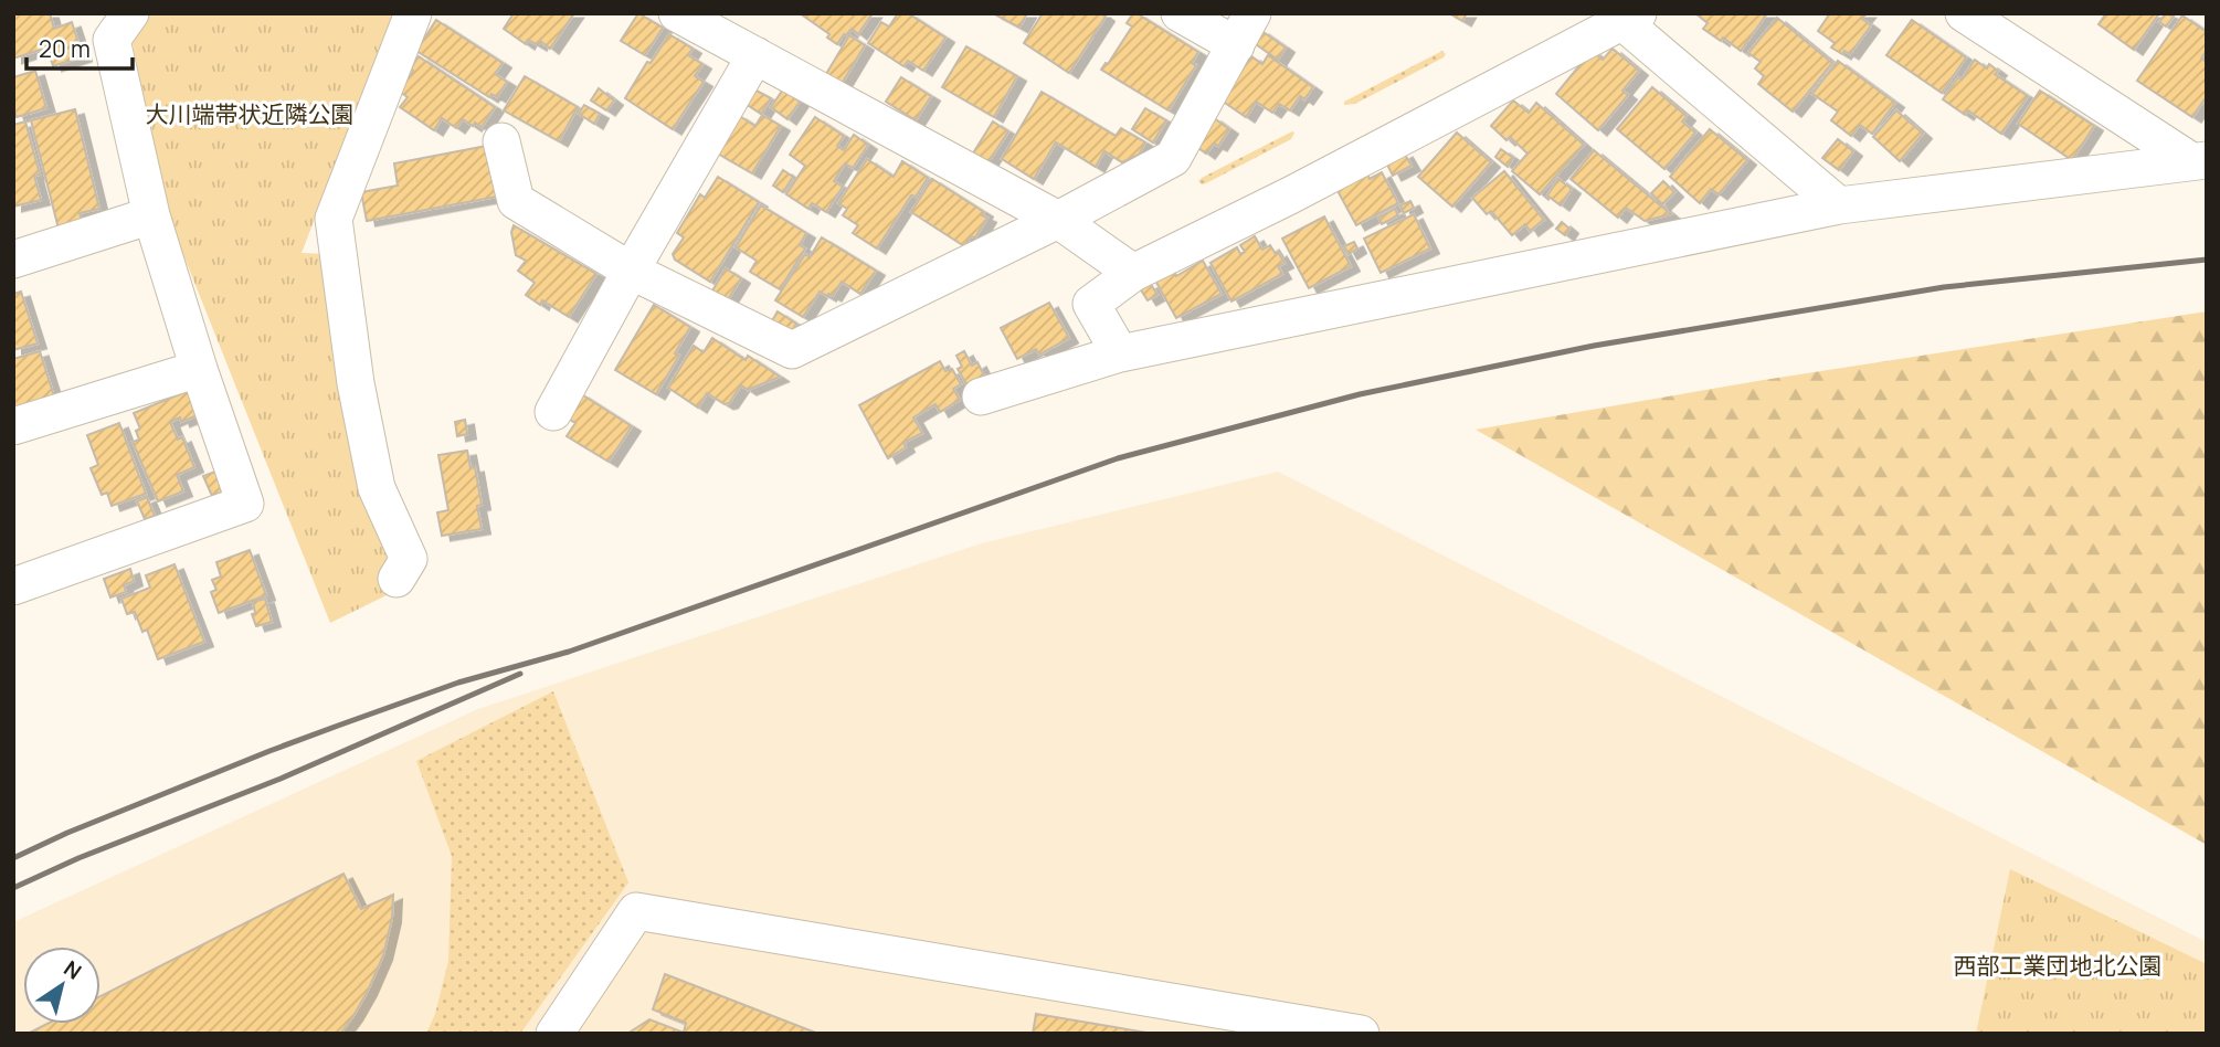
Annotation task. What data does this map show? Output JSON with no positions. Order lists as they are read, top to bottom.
{
  "parks": ["大川端帯状近隣公園", "西部工業団地北公園"],
  "scale_bar": "20 m",
  "north": "top right"
}
